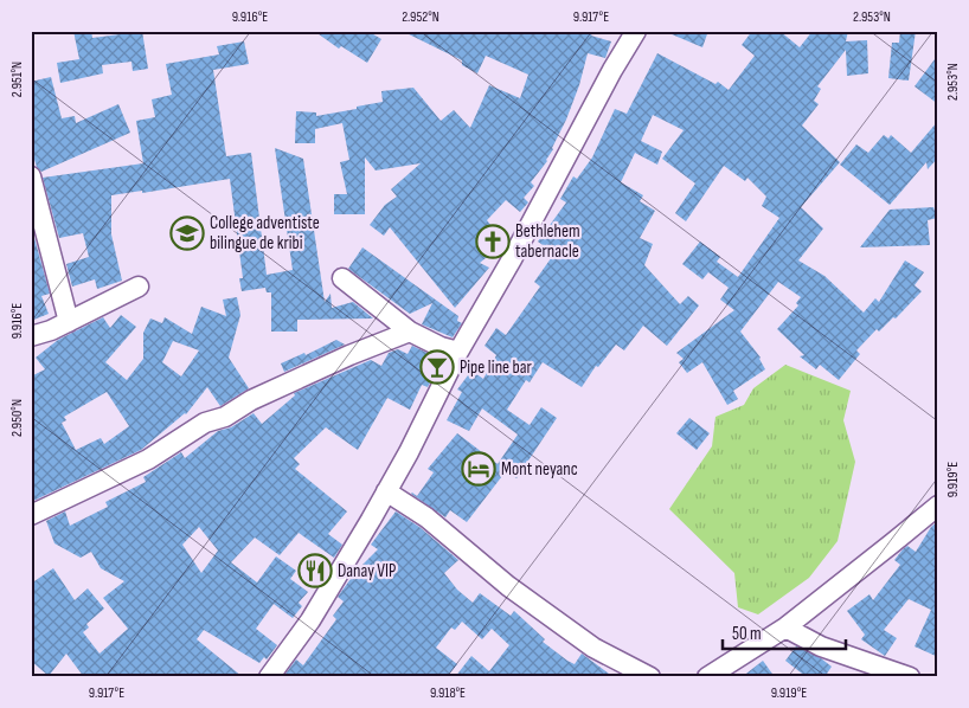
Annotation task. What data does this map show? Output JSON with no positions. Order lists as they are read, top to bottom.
{
  "places": {
    "school or university": ["College adventiste bilingue de kribi"],
    "church": ["Bethlehem tabernacle"],
    "bar": ["Pipe line bar"],
    "hotel": ["Mont neyanc"],
    "restaurant": ["Danay VIP"]
  },
  "scale_bar": "50 m",
  "coordinates": [
    "9.916°E",
    "2.952°N",
    "9.917°E",
    "2.953°N",
    "2.951°N",
    "2.950°N",
    "9.919°E",
    "9.918°E"
  ]
}
